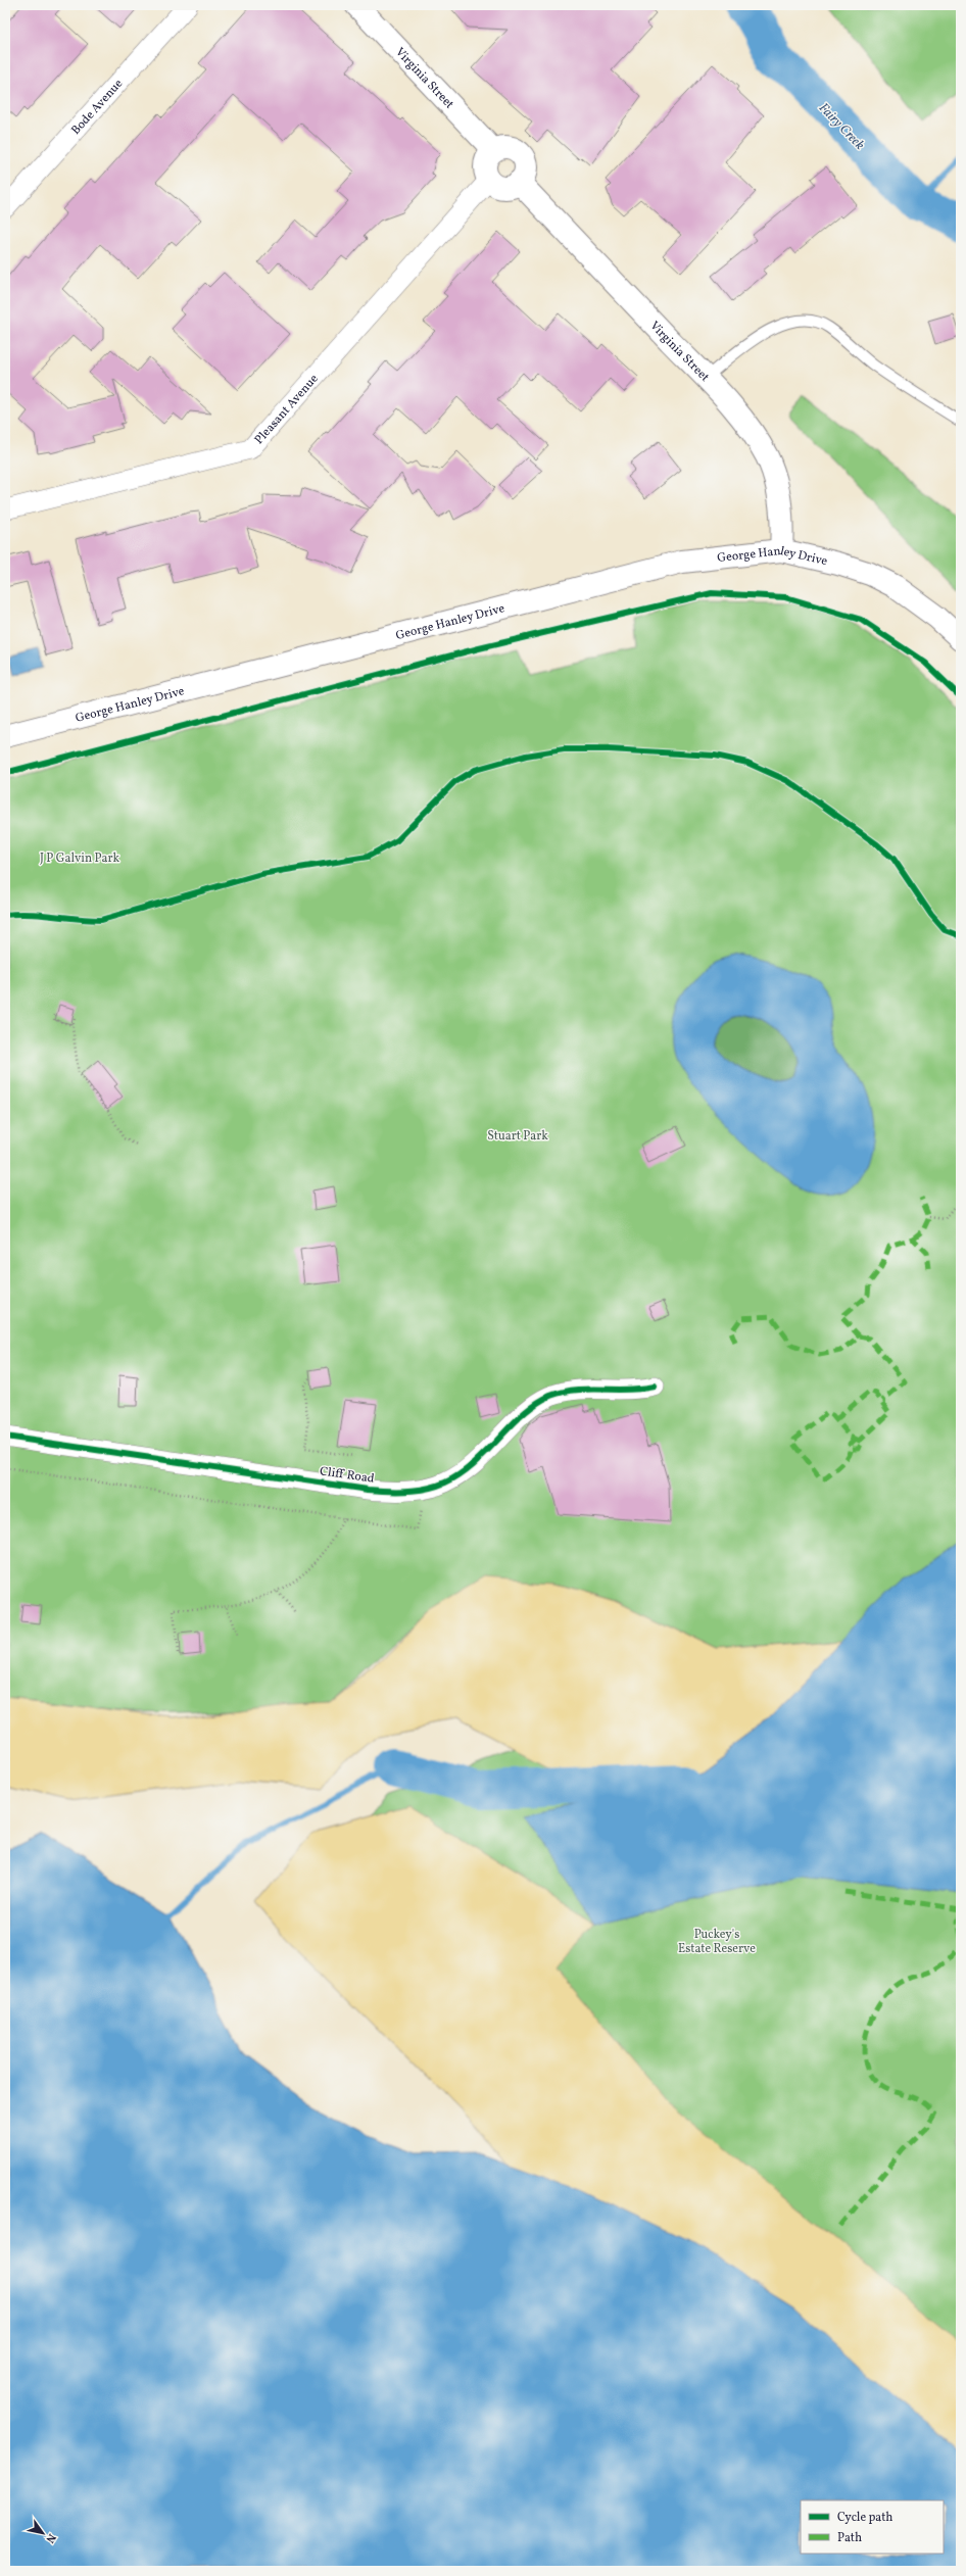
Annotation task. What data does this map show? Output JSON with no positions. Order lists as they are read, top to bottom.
{
  "streets": {
    "main road": ["Virginia Street", "George Hanley Drive"],
    "street": ["Bode Avenue", "Pleasant Avenue", "Cliff Road"]
  },
  "crossings": [
    ["Virginia Street", "Pleasant Avenue"],
    ["Virginia Street", "George Hanley Drive"]
  ],
  "water": ["Fairy Creek"],
  "parks": ["J P Galvin Park", "Stuart Park", "Puckey's Estate Reserve"],
  "legend": ["Cycle path", "Path"],
  "north": "bottom right"
}
